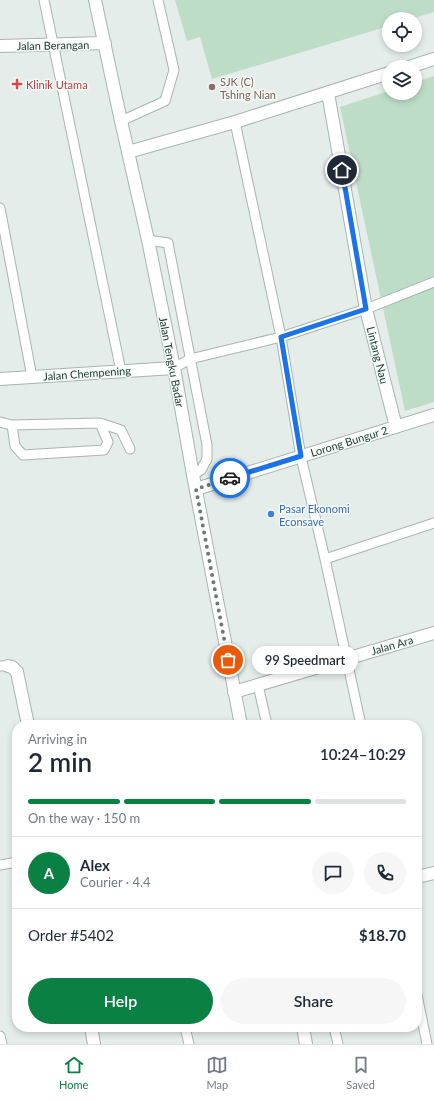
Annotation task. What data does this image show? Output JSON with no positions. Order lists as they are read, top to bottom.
{
  "streets": {
    "street": [
      "Jalan Berangan",
      "Lintang Nau",
      "Jalan Tengku Badar",
      "Jalan Chempening",
      "Lorong Bungur 2",
      "Jalan Ara"
    ]
  },
  "crossings": [
    ["Jalan Berangan", "Jalan Tengku Badar"],
    ["Lintang Nau", "Lorong Bungur 2"],
    ["Jalan Tengku Badar", "Jalan Chempening"],
    ["Jalan Tengku Badar", "Lorong Bungur 2"],
    ["Jalan Tengku Badar", "Jalan Ara"]
  ],
  "places": {
    "health": ["Klinik Utama"],
    "other": ["SJK (C) Tshing Nian", "Pasar Ekonomi Econsave", "99 Speedmart"]
  },
  "page": {
    "bubble": "99 Speedmart",
    "heading": ["2 min", "Arriving in", "10:24–10:29"],
    "panel": [
      "Alex",
      "Courier · 4.4",
      "Order #5402",
      "$18.70"
    ],
    "bar": "On the way · 150 m",
    "round": "A",
    "buttons": ["Help", "Share"],
    "tabs": ["Home", "Map", "Saved"]
  }
}
